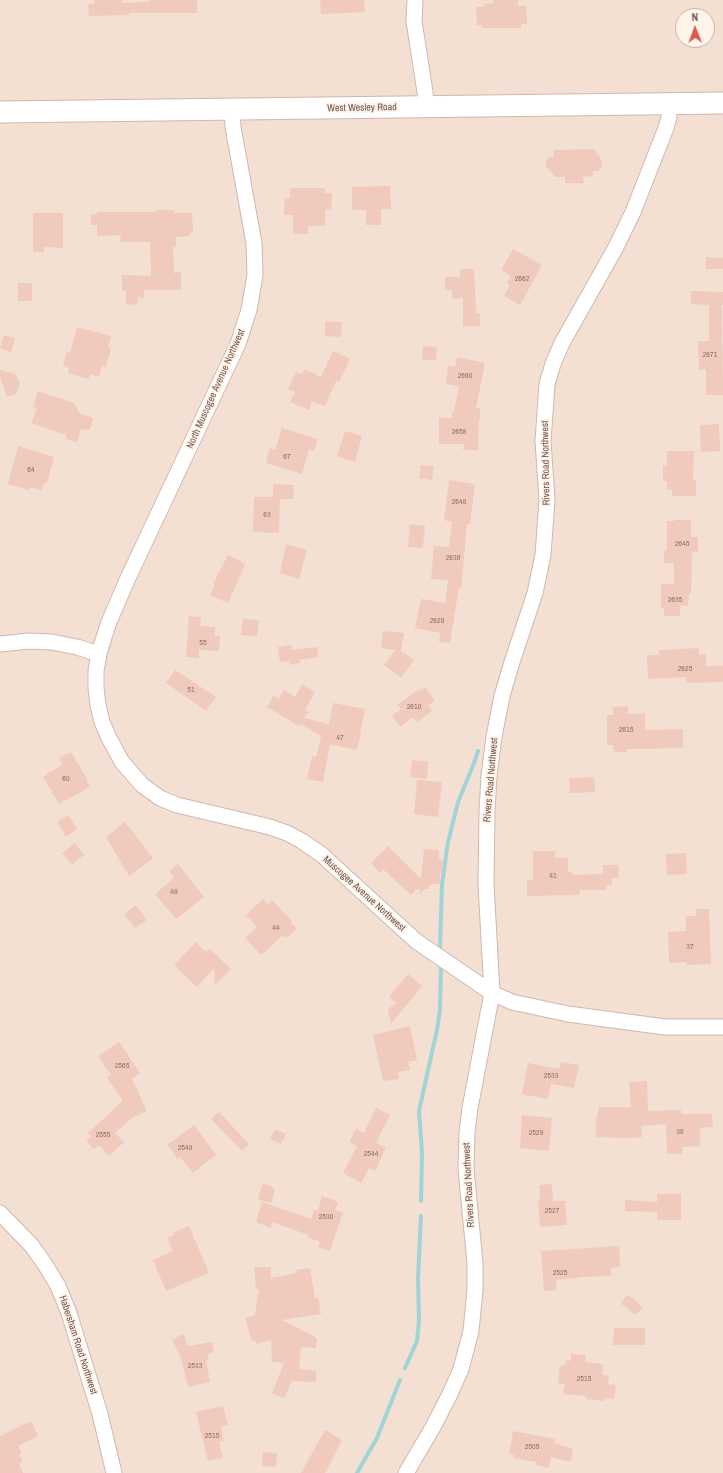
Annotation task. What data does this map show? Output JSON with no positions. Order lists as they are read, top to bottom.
{
  "streets": {
    "street": [
      "West Wesley Road",
      "North Muscogee Avenue Northwest",
      "Rivers Road Northwest",
      "Muscogee Avenue Northwest",
      "Habersham Road Northwest"
    ]
  },
  "crossings": [
    ["West Wesley Road", "North Muscogee Avenue Northwest"],
    ["West Wesley Road", "Rivers Road Northwest"],
    ["North Muscogee Avenue Northwest", "Muscogee Avenue Northwest"],
    ["Rivers Road Northwest", "Muscogee Avenue Northwest"]
  ],
  "house_numbers": [
    "2662",
    "2671",
    "2660",
    "2658",
    "67",
    "64",
    "2648",
    "63",
    "2645",
    "2638",
    "2635",
    "2628",
    "55",
    "2625",
    "51",
    "2610",
    "2615",
    "47",
    "60",
    "41",
    "48",
    "44",
    "37",
    "2565",
    "2533",
    "38",
    "2529",
    "2555",
    "2549",
    "2544",
    "2527",
    "2530",
    "2525",
    "2533",
    "2515",
    "2515",
    "2505"
  ],
  "north": "top"
}
